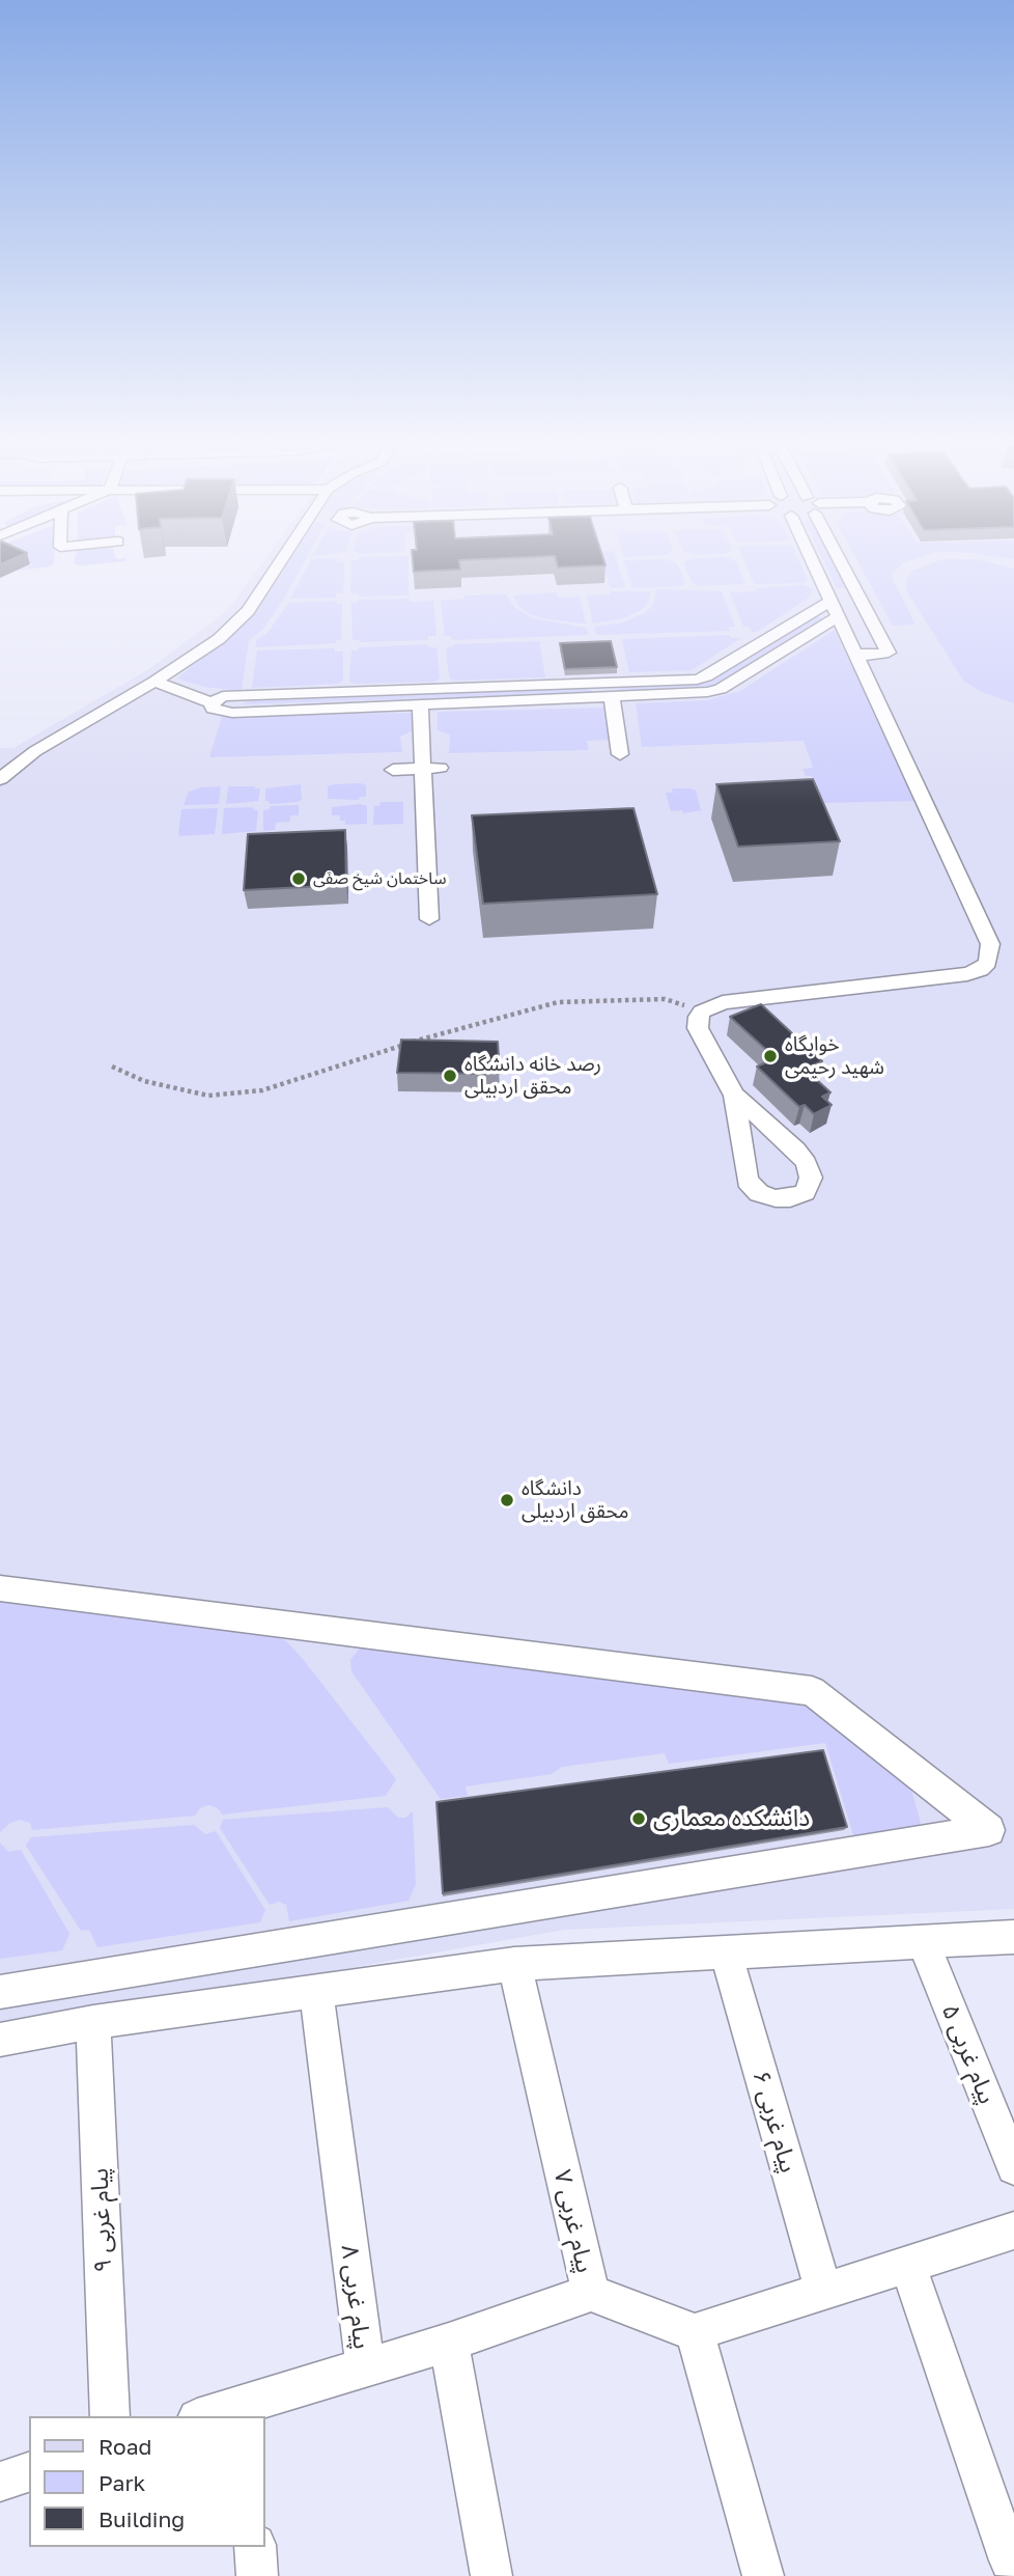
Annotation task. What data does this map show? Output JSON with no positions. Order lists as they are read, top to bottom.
{
  "streets": {
    "street": [
      "پیام غربی ۵",
      "پیام غربی ۶",
      "پیام غربی ۹",
      "پیام غربی ۷",
      "پیام غربی ۸"
    ]
  },
  "crossings": [
    ["پیام غربی ۷", "پیام غربی ۸"]
  ],
  "places": [
    "ساختمان شیخ صفی",
    "خوابگاه شهید رحیمی",
    "رصد خانه دانشگاه محقق اردبیلی",
    "دانشگاه محقق اردبیلی",
    "دانشکده معماری"
  ],
  "legend": ["Road", "Park", "Building"]
}
